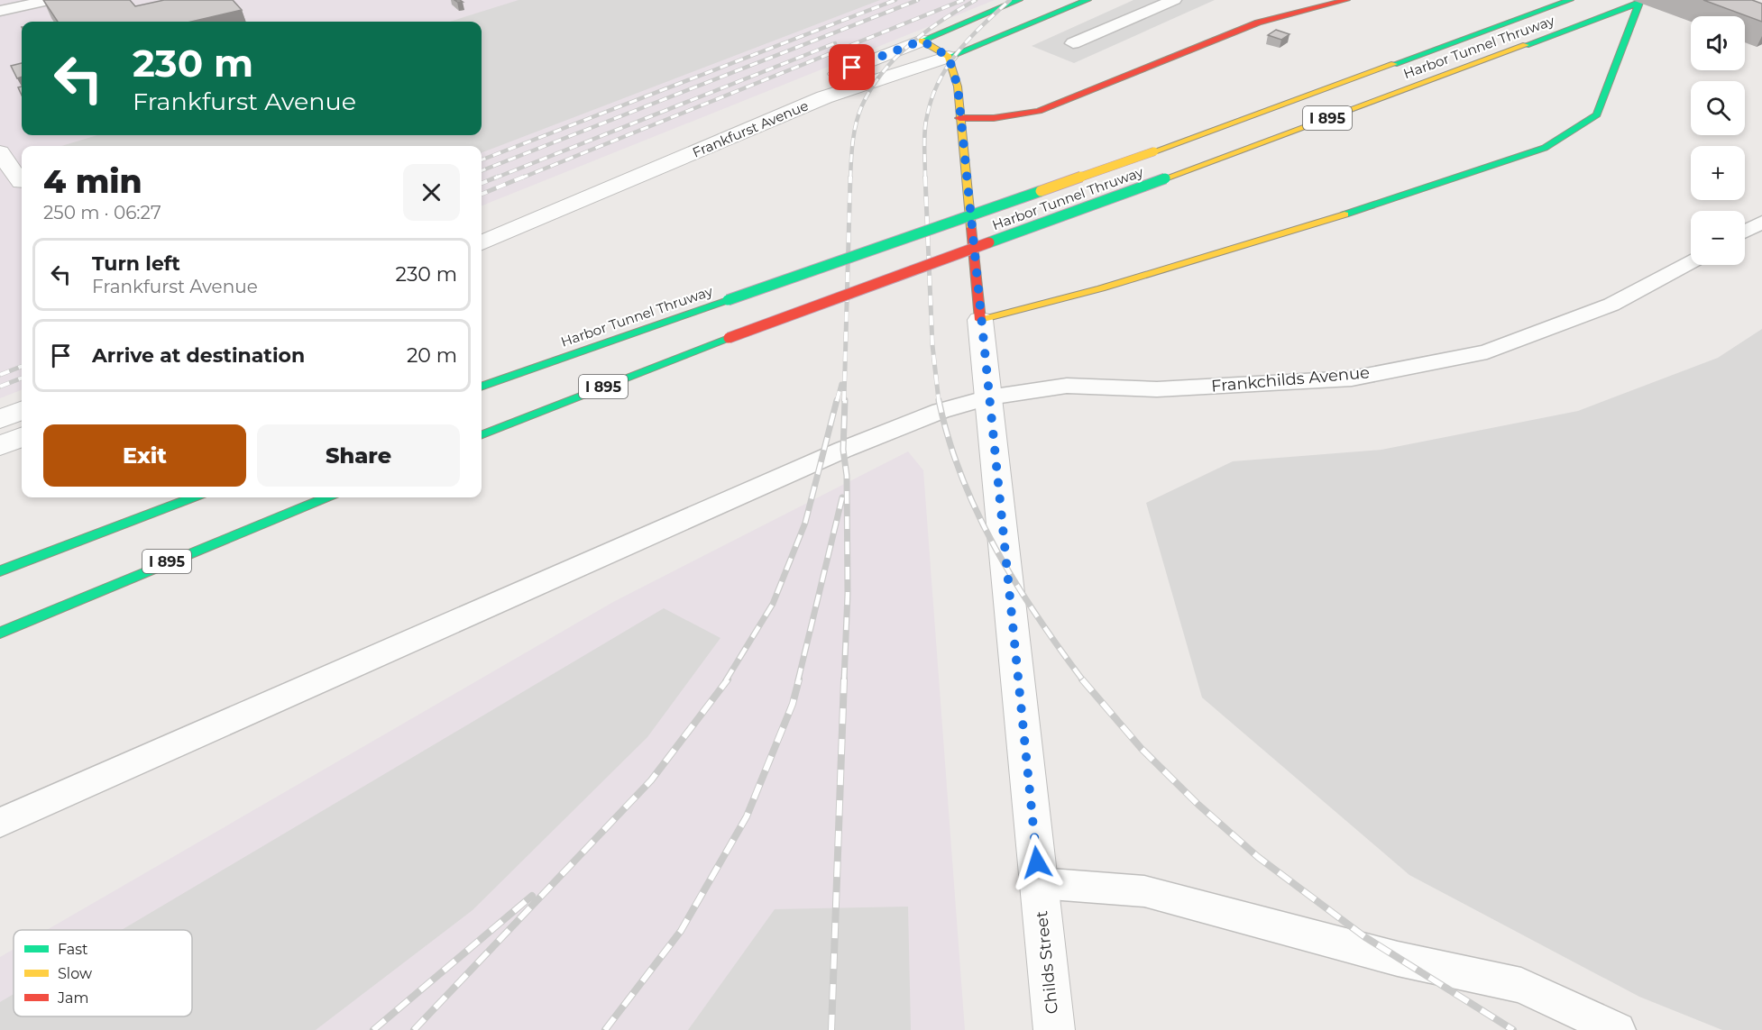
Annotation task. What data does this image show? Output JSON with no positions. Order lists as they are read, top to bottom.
{
  "streets": {
    "main road": [
      "Harbor Tunnel Thruway",
      "I 895",
      "Frankfurst Avenue",
      "Childs Street"
    ],
    "lane": ["Frankchilds Avenue"]
  },
  "crossings": [
    ["Harbor Tunnel Thruway", "Childs Street"],
    ["Frankfurst Avenue", "Childs Street"],
    ["Frankchilds Avenue", "Childs Street"]
  ],
  "legend": ["Fast", "Slow", "Jam"],
  "page": {
    "map_buttons": ["+", "−"],
    "turn": ["230 m", "Frankfurst Avenue"],
    "heading": ["4 min", "250 m · 06:27"],
    "list": [
      {
        "name": "Turn left",
        "note": "Frankfurst Avenue",
        "value": "230 m"
      },
      {
        "name": "Arrive at destination",
        "value": "20 m"
      }
    ],
    "buttons": ["Exit", "Share"]
  }
}
